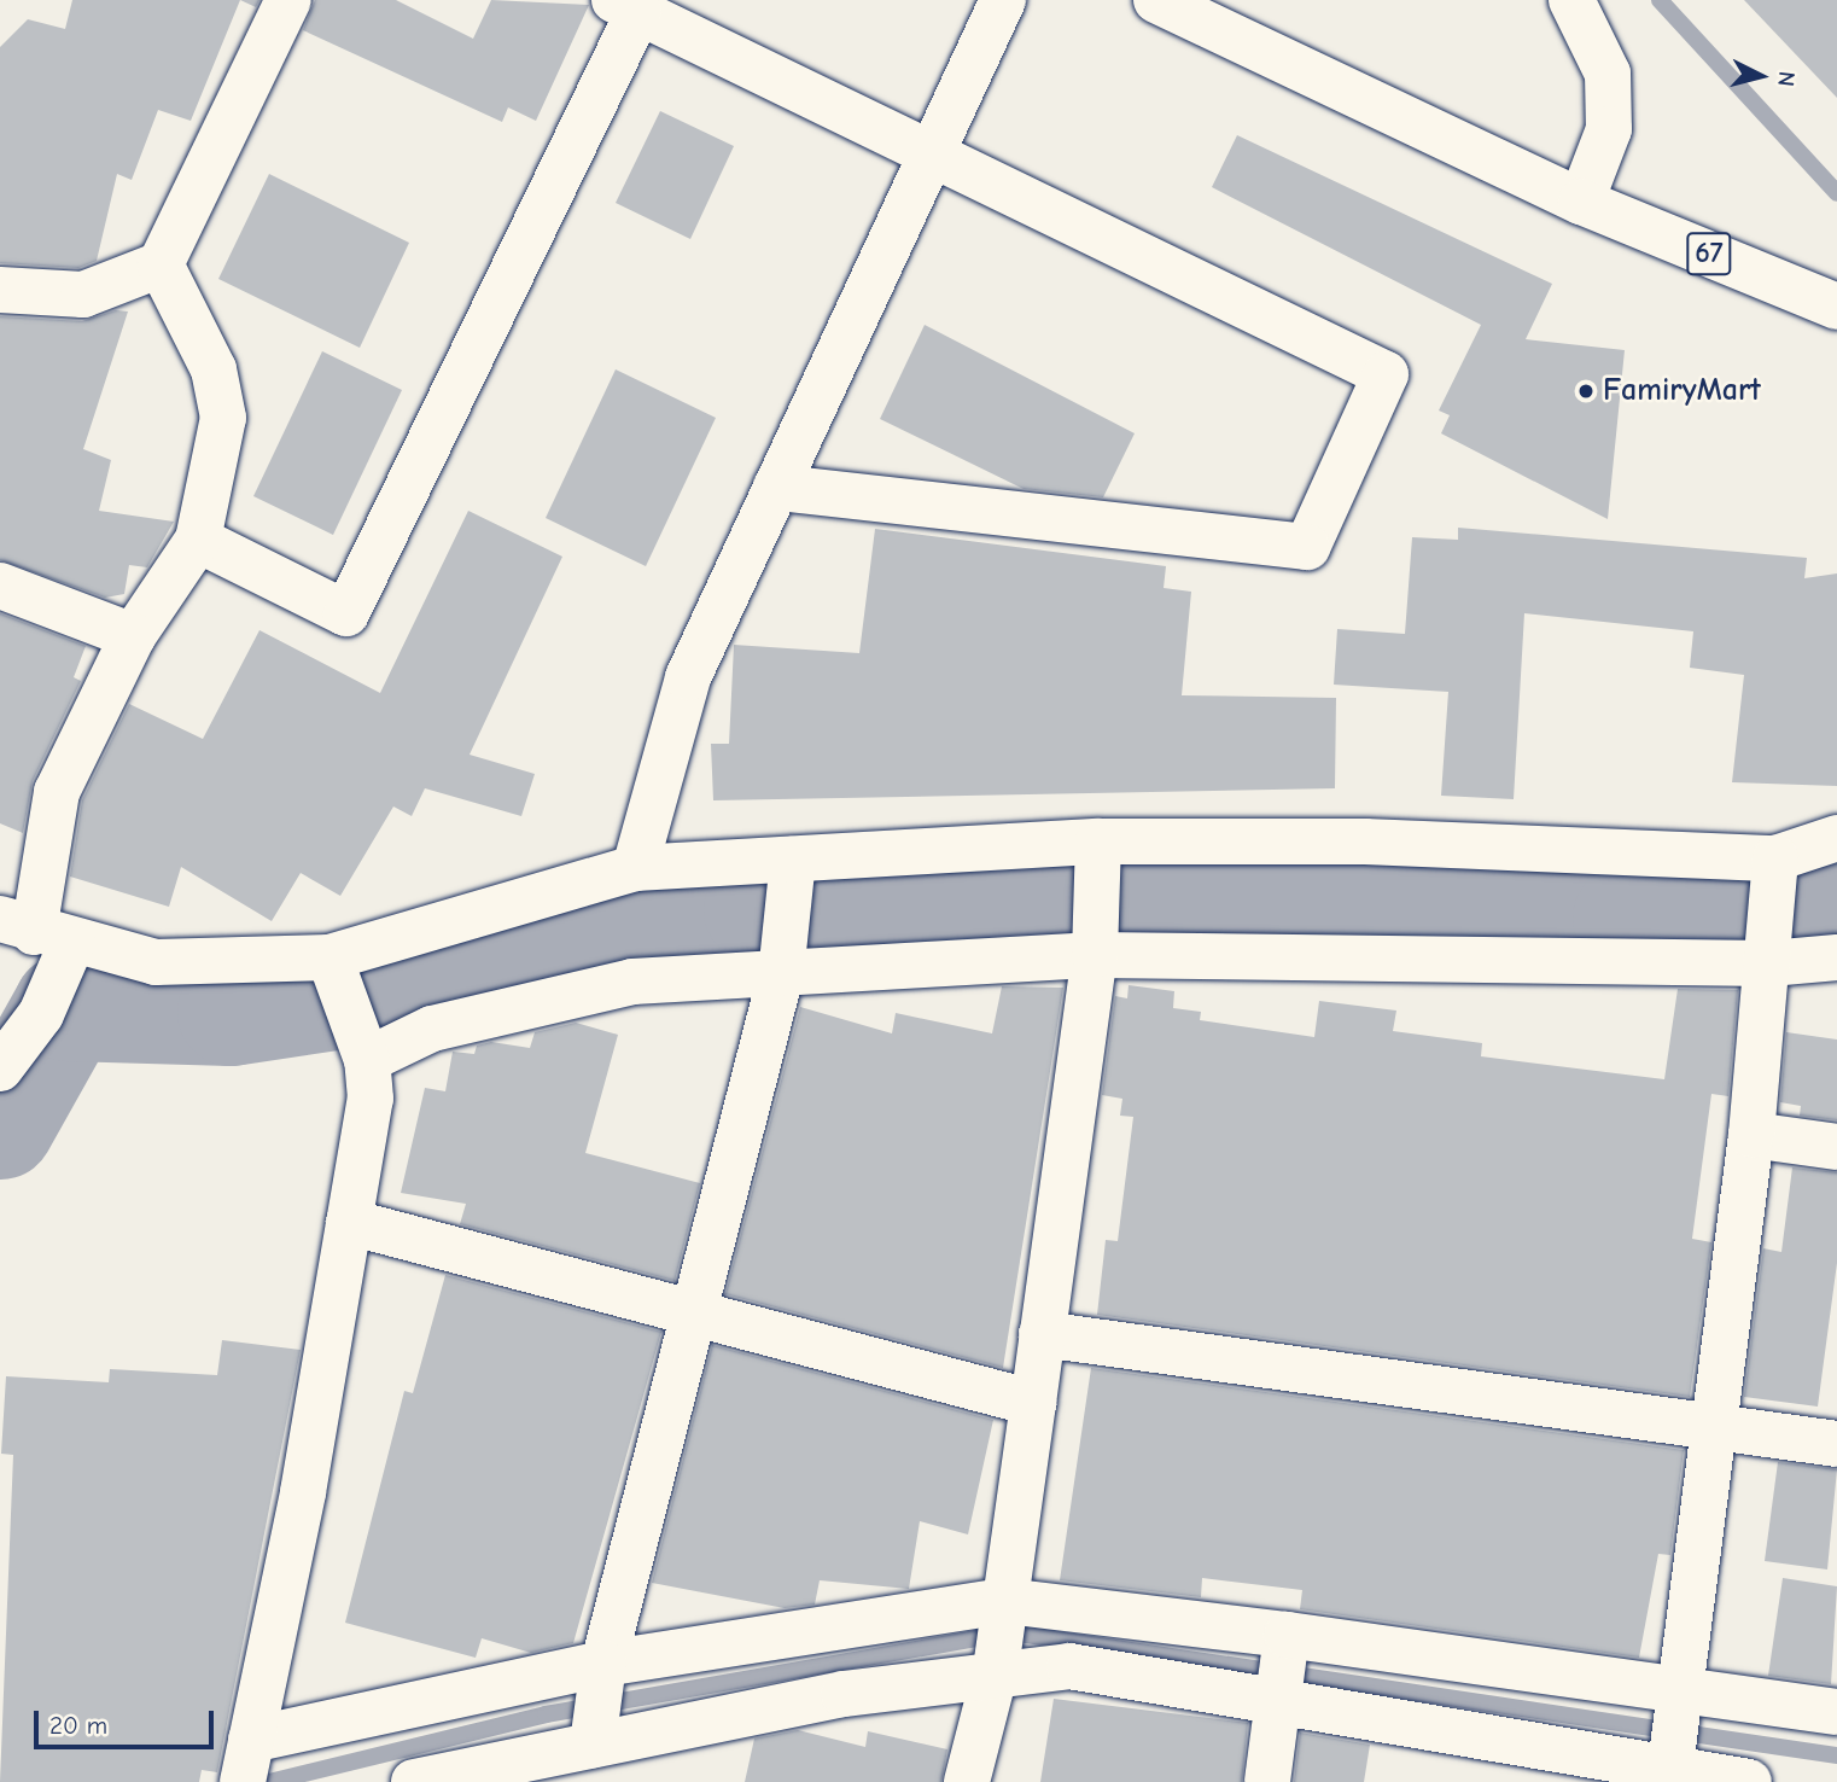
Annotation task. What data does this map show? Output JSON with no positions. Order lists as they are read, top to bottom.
{
  "streets": {
    "street": ["67"]
  },
  "places": ["FamiryMart"],
  "scale_bar": "20 m",
  "north": "right"
}
